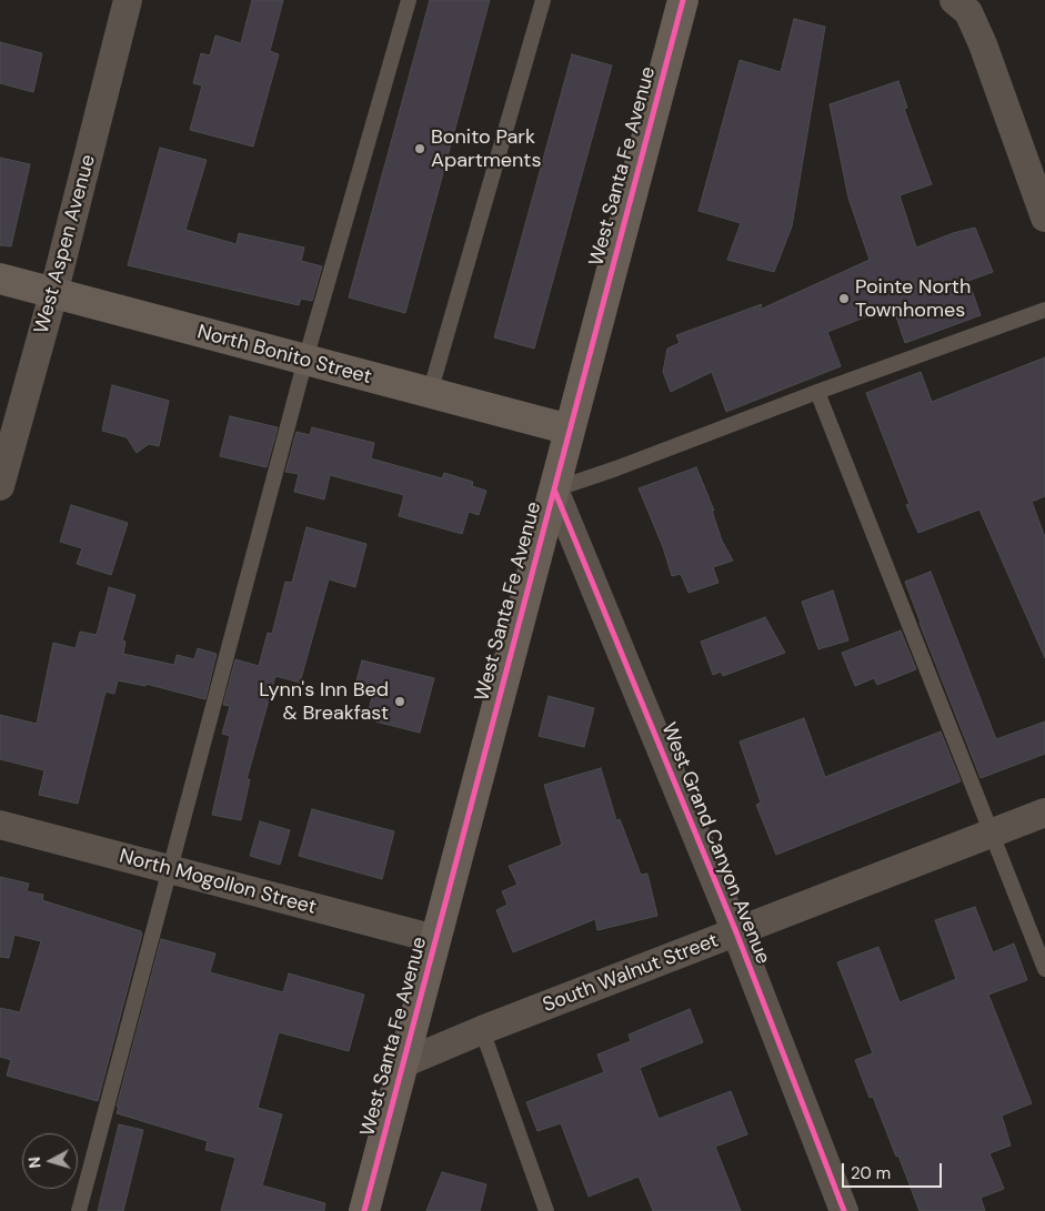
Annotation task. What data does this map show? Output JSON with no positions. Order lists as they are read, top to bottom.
{
  "streets": {
    "street": [
      "West Santa Fe Avenue",
      "West Aspen Avenue",
      "North Bonito Street",
      "West Grand Canyon Avenue",
      "North Mogollon Street",
      "South Walnut Street"
    ]
  },
  "crossings": [
    ["West Santa Fe Avenue", "North Bonito Street"],
    ["West Santa Fe Avenue", "West Grand Canyon Avenue"],
    ["West Santa Fe Avenue", "North Mogollon Street"],
    ["West Santa Fe Avenue", "South Walnut Street"],
    ["West Aspen Avenue", "North Bonito Street"],
    ["West Grand Canyon Avenue", "South Walnut Street"]
  ],
  "places": ["Bonito Park Apartments", "Pointe North Townhomes", "Lynn's Inn Bed & Breakfast"],
  "scale_bar": "20 m",
  "north": "left"
}
